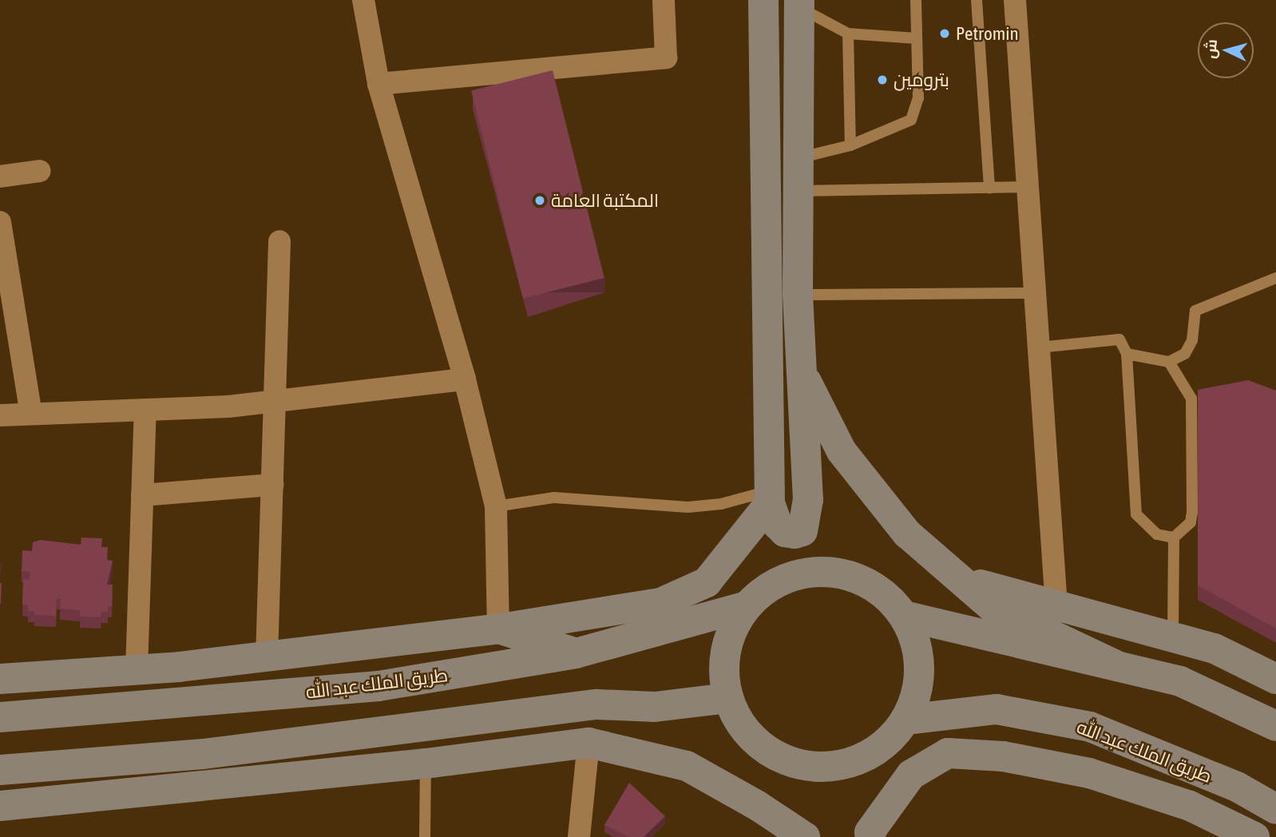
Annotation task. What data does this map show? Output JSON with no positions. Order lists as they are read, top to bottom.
{
  "streets": {
    "street": ["طريق الملك عبد الله"]
  },
  "places": ["Petromin", "بترومين", "المكتبة العامة"],
  "north": "left"
}
